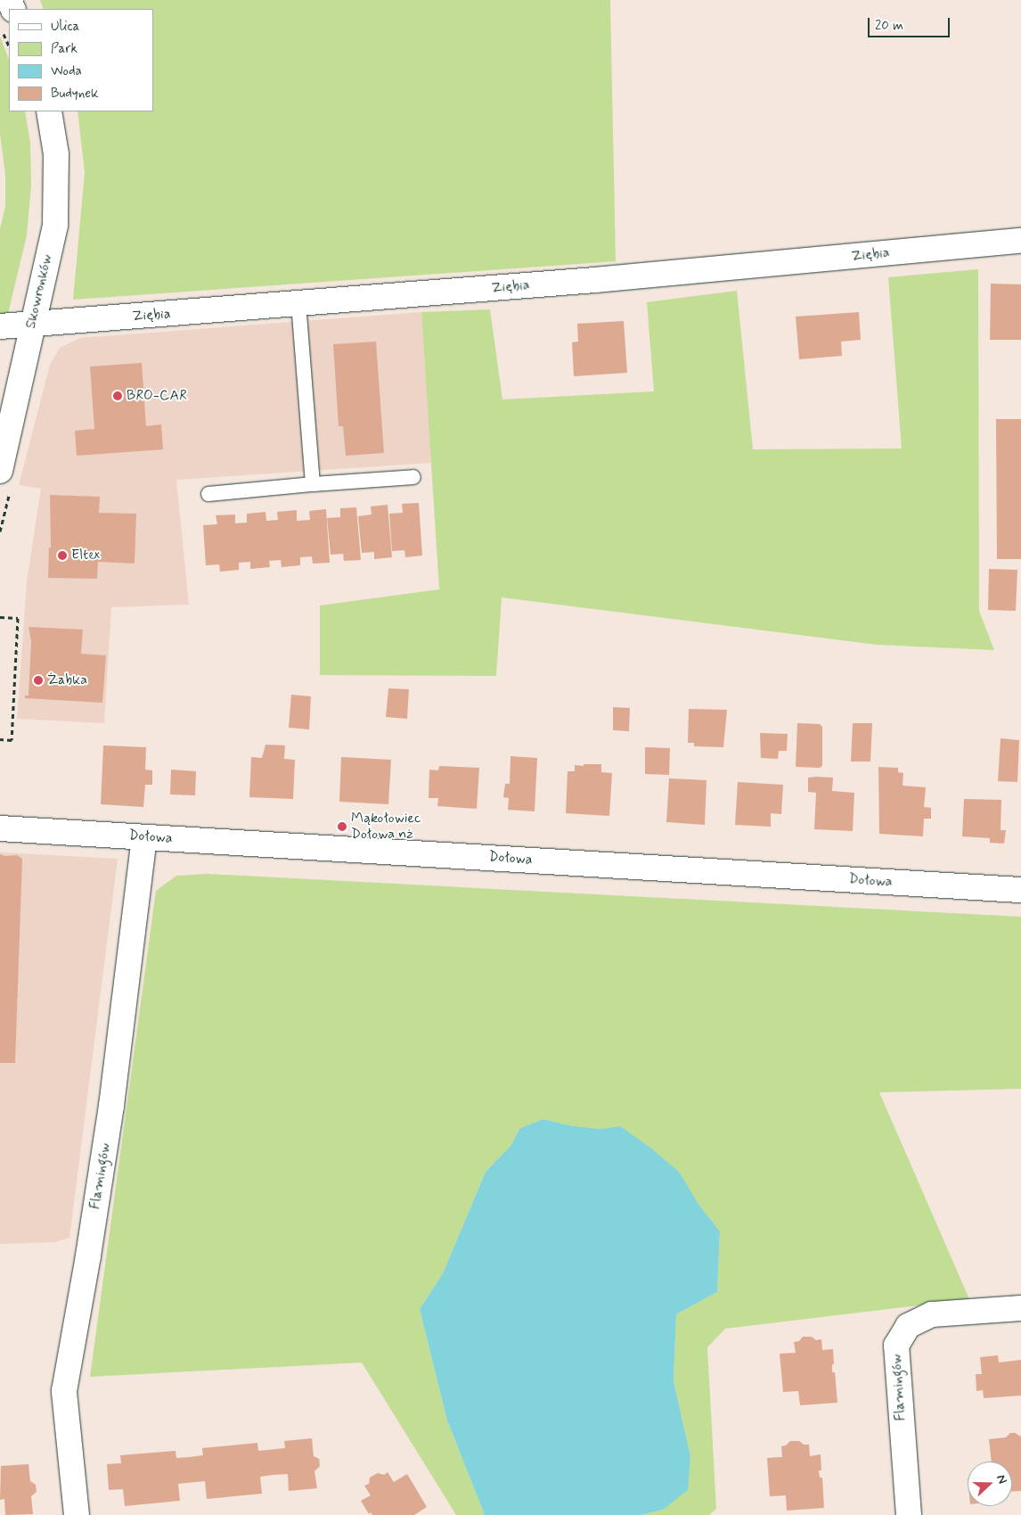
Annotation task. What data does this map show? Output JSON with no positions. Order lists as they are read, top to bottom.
{
  "streets": {
    "street": [
      "Ziębia",
      "Skowronków",
      "Dołowa",
      "Flamingów"
    ]
  },
  "crossings": [
    ["Ziębia", "Skowronków"],
    ["Dołowa", "Flamingów"]
  ],
  "places": [
    "BRO-CAR",
    "Eltex",
    "Żabka",
    "Mąkołowiec Dołowa nż"
  ],
  "legend": [
    "Ulica",
    "Park",
    "Woda",
    "Budynek"
  ],
  "scale_bar": "20 m",
  "north": "right"
}
